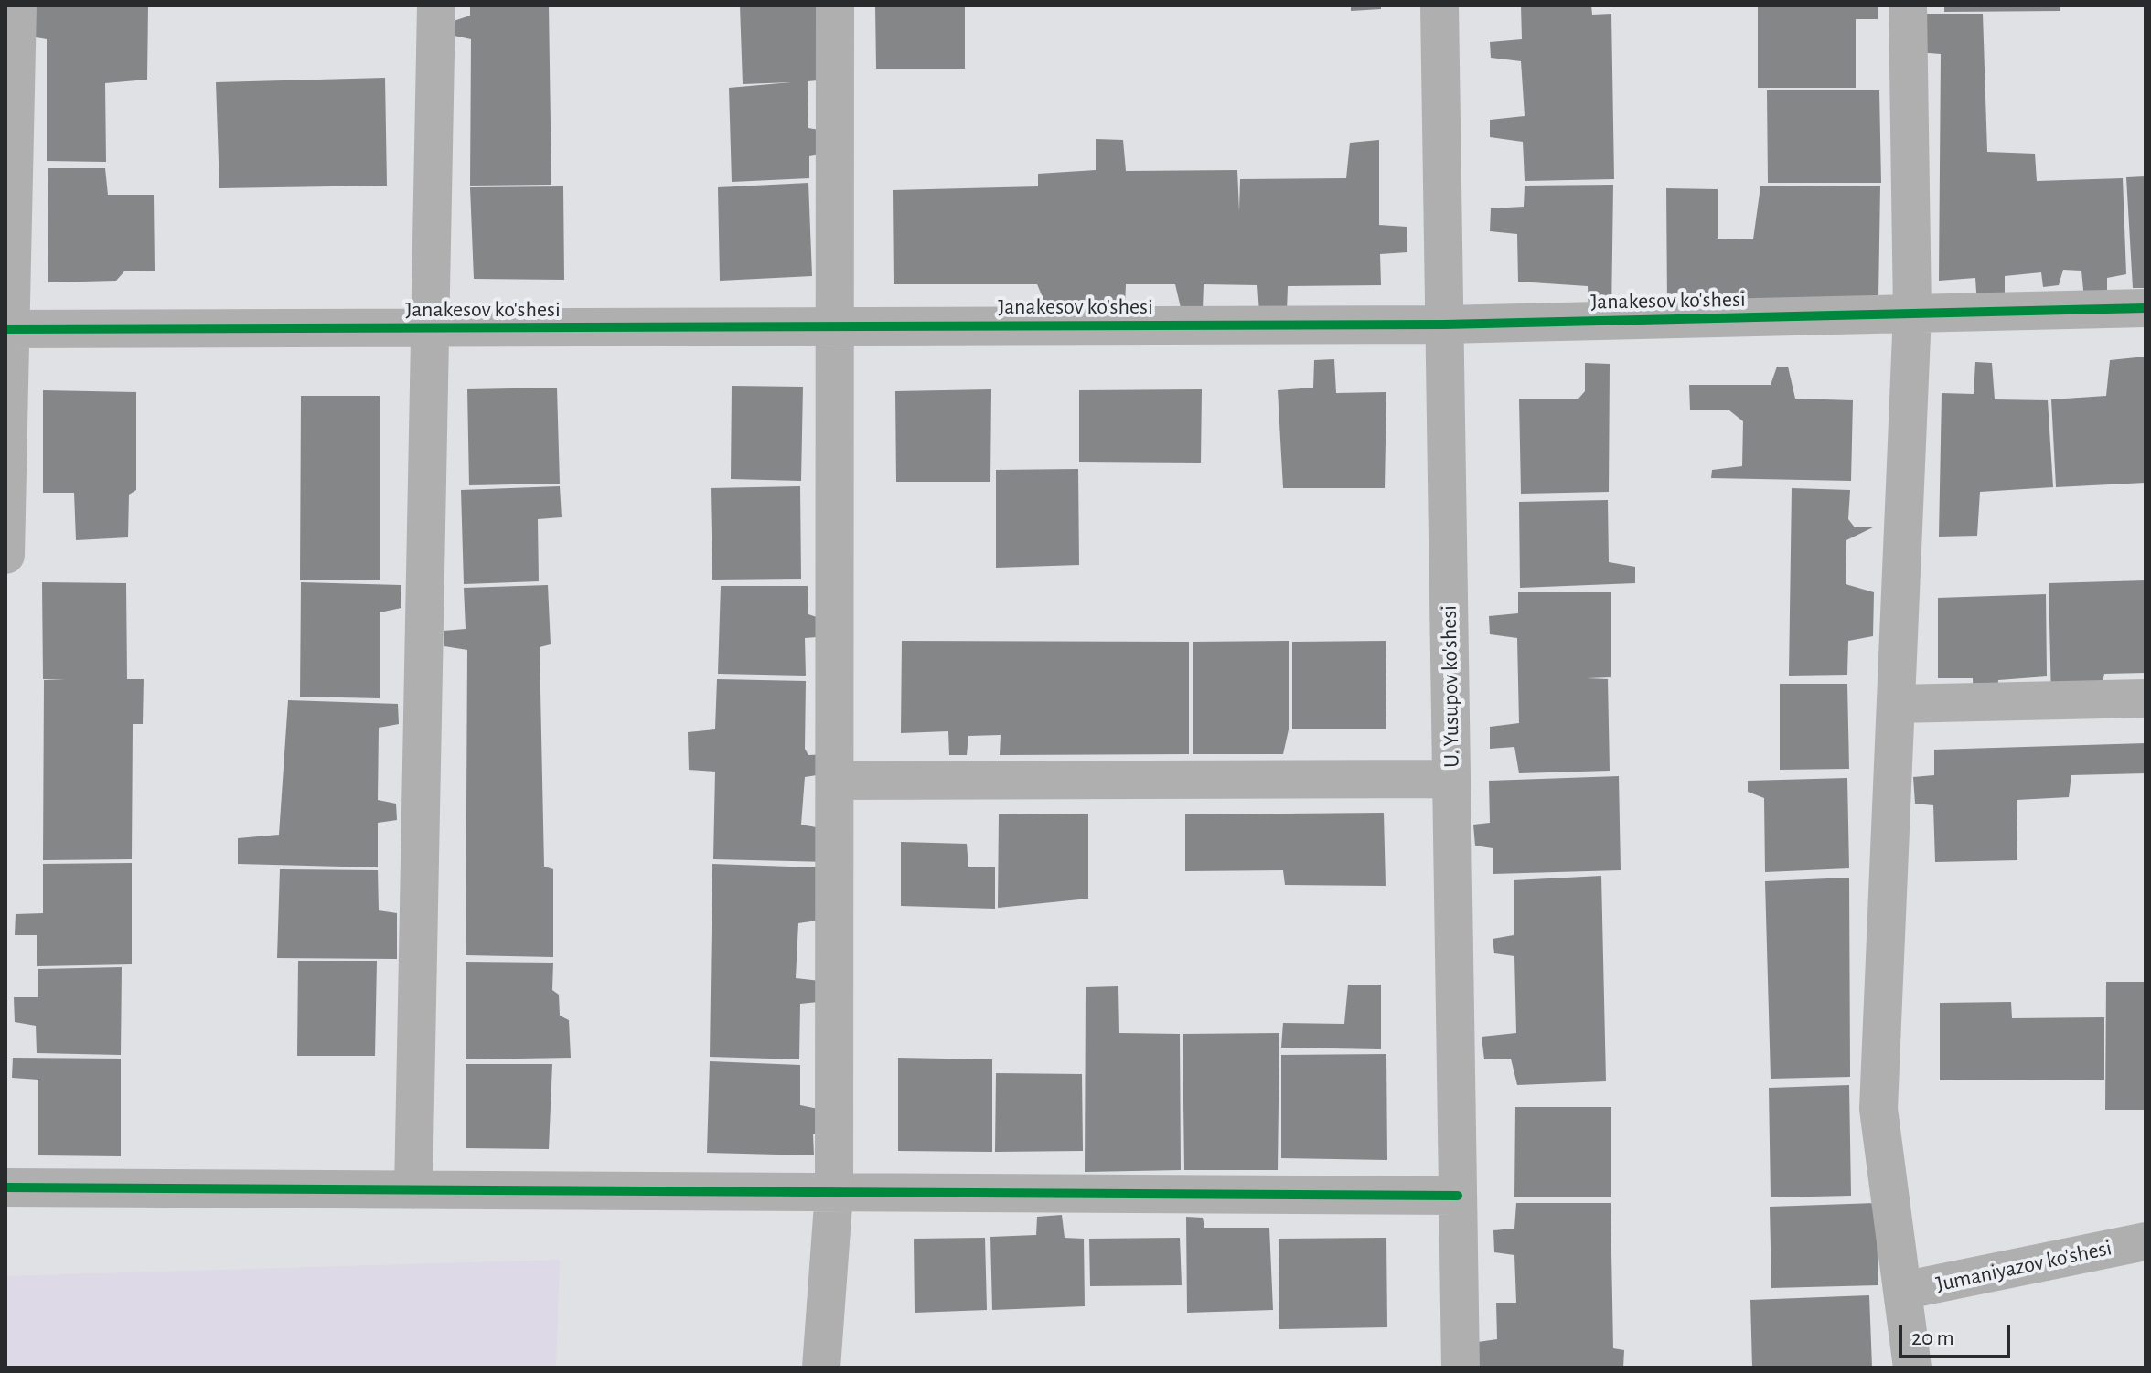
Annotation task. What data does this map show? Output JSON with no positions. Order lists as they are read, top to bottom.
{
  "streets": {
    "street": ["Janakesov ko'shesi", "U. Yusupov ko'shesi", "Jumaniyazov ko'shesi"]
  },
  "crossings": [
    ["Janakesov ko'shesi", "U. Yusupov ko'shesi"]
  ],
  "scale_bar": "20 m"
}
